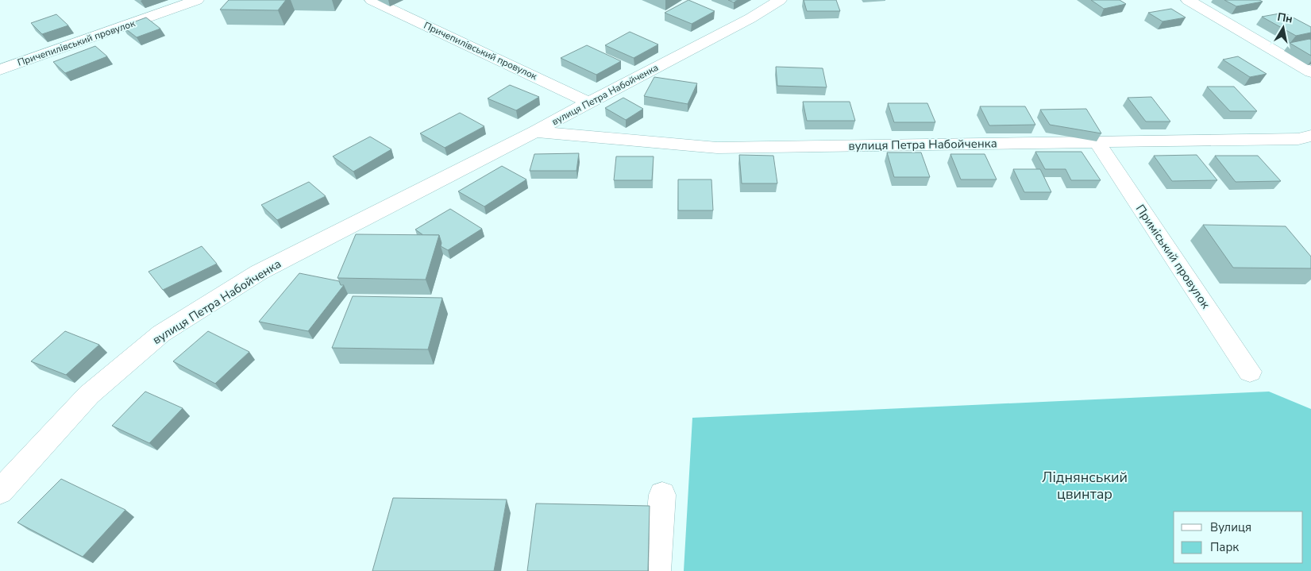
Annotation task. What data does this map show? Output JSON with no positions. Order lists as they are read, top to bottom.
{
  "streets": {
    "street": ["Причепилівський провулок", "вулиця Петра Набойченка", "Приміський провулок"]
  },
  "crossings": [
    ["Причепилівський провулок", "вулиця Петра Набойченка"],
    ["вулиця Петра Набойченка", "Приміський провулок"]
  ],
  "parks": ["Ліднянський цвинтар"],
  "legend": ["Вулиця", "Парк"],
  "north": "top"
}
